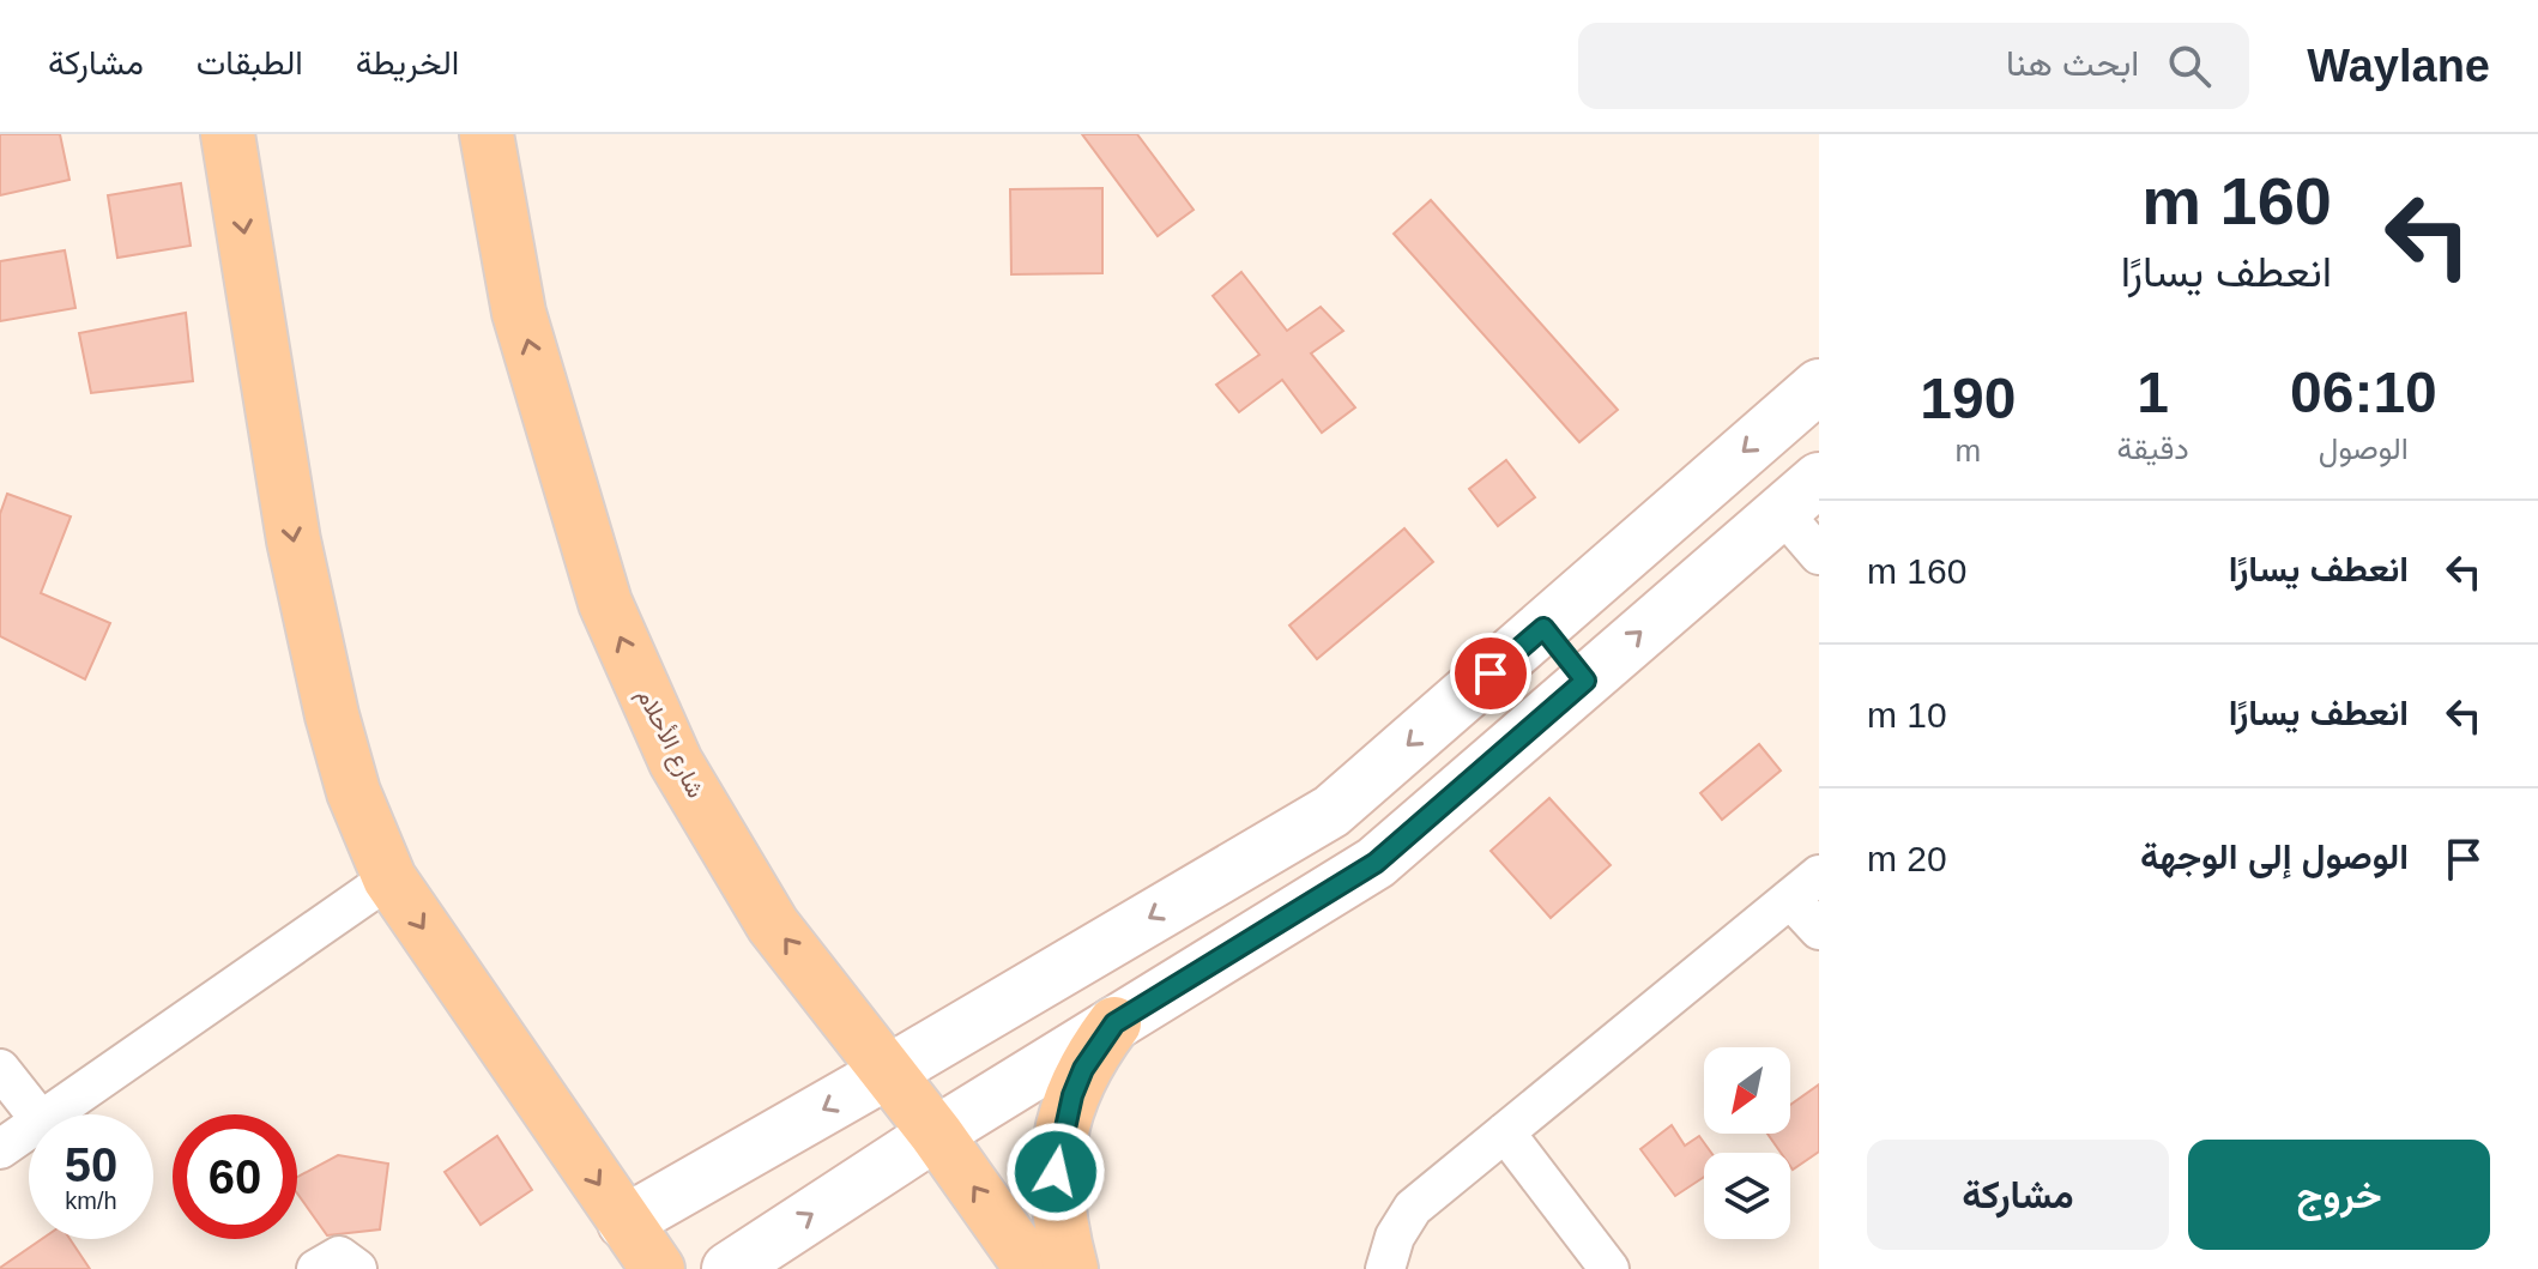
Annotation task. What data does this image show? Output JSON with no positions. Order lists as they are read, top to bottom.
{
  "streets": {
    "main road": ["شارع الأحلام"]
  },
  "north": "bottom left",
  "page": {
    "header": "Waylane",
    "search": "ابحث هنا",
    "nav": ["الخريطة", "الطبقات", "مشاركة"],
    "turn": ["160 m", "انعطف يسارًا"],
    "eta": [
      "06:10",
      "الوصول",
      "1",
      "دقيقة",
      "190",
      "m"
    ],
    "list": [
      {
        "name": "انعطف يسارًا",
        "value": "160 m"
      },
      {
        "name": "انعطف يسارًا",
        "value": "10 m"
      },
      {
        "name": "الوصول إلى الوجهة",
        "value": "20 m"
      }
    ],
    "speed": "50 km/h",
    "limit": "60",
    "buttons": ["خروج", "مشاركة"]
  }
}
